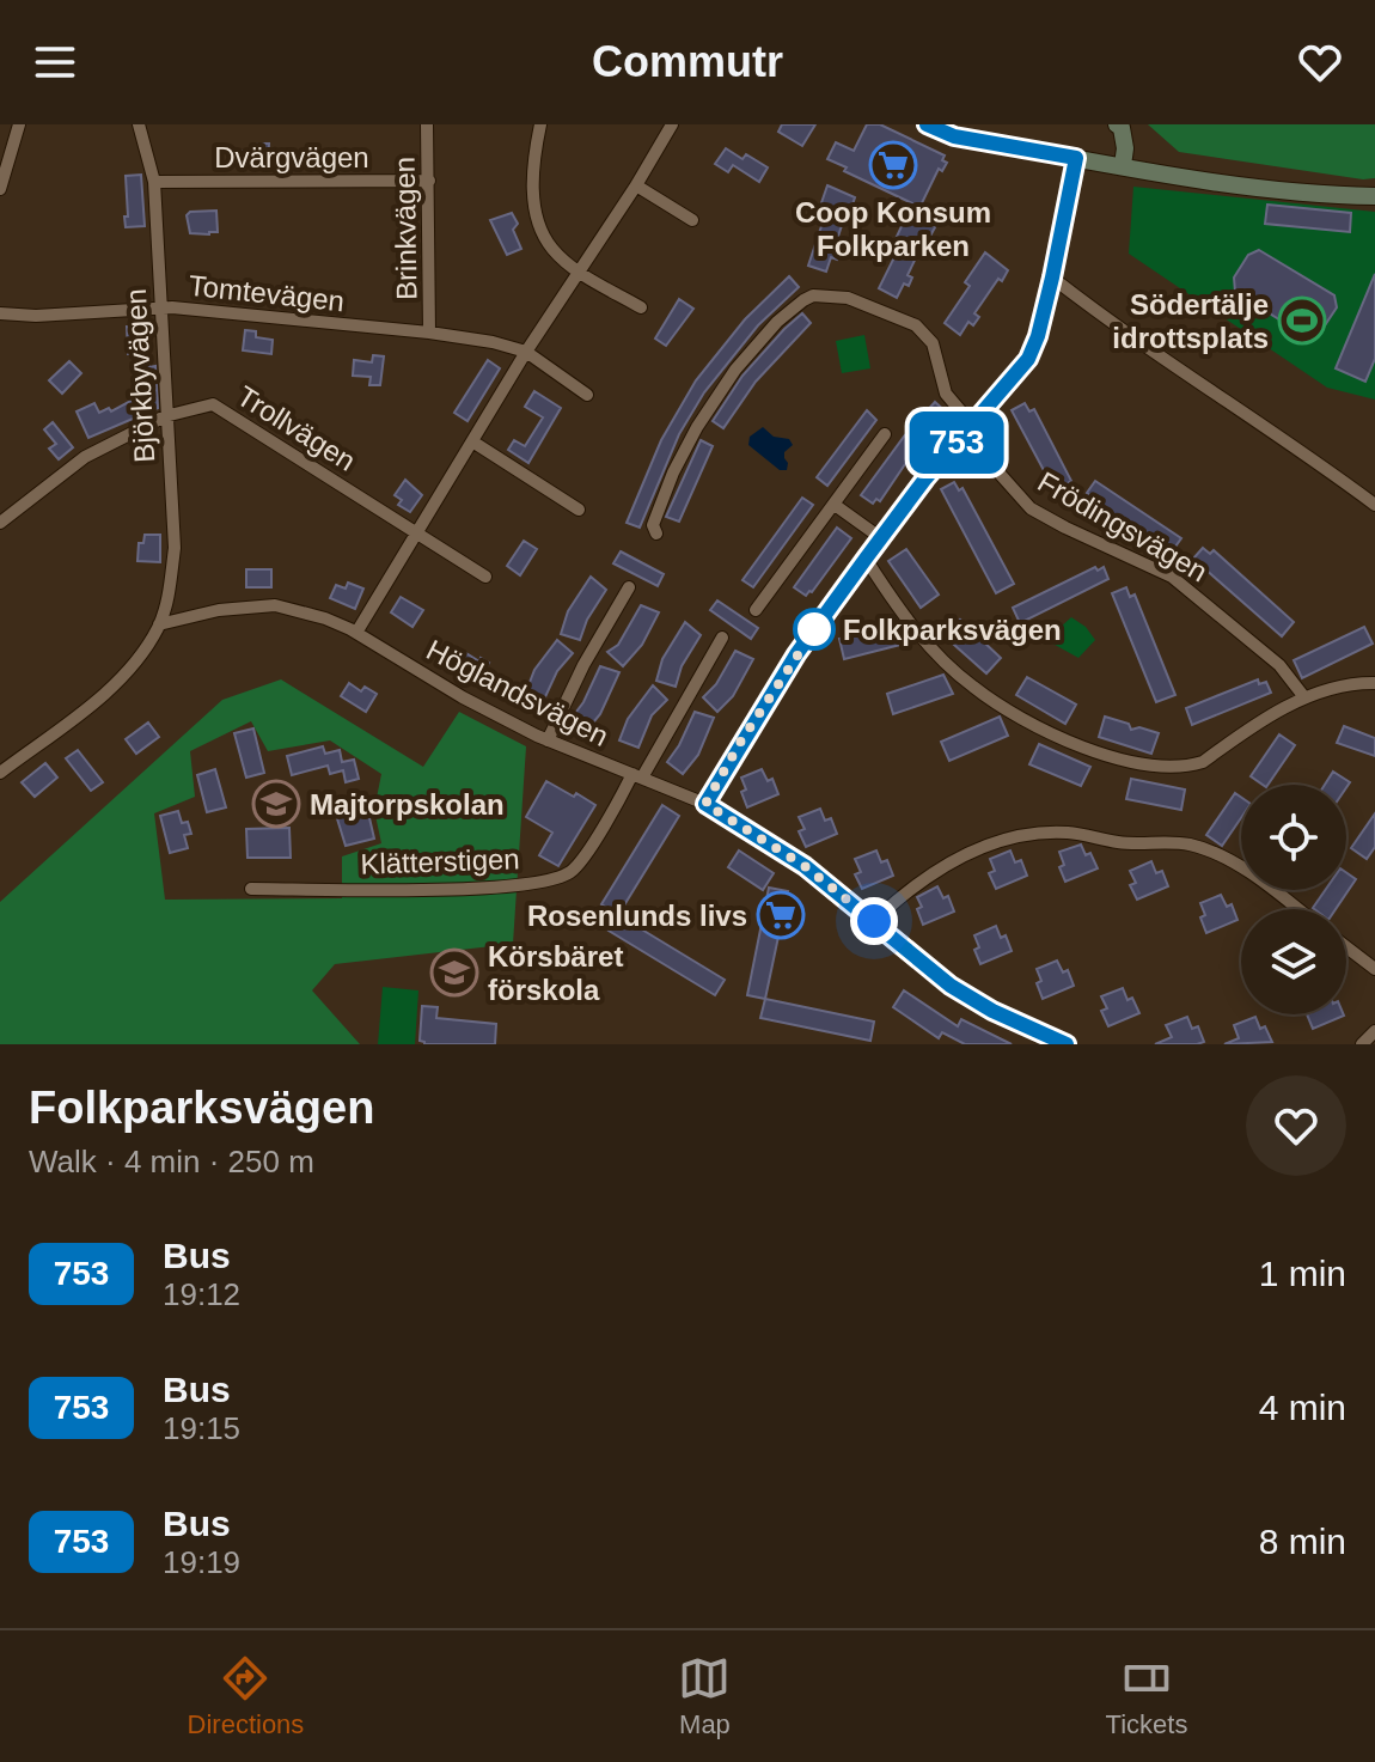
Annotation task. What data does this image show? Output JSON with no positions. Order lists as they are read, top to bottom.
{
  "streets": {
    "street": [
      "Dvärgvägen",
      "Brinkvägen",
      "Tomtevägen",
      "Björkbyvägen",
      "Trollvägen",
      "Frödingsvägen",
      "Höglandsvägen",
      "Klätterstigen"
    ]
  },
  "crossings": [
    ["Dvärgvägen", "Brinkvägen"],
    ["Dvärgvägen", "Björkbyvägen"],
    ["Brinkvägen", "Tomtevägen"],
    ["Tomtevägen", "Björkbyvägen"],
    ["Björkbyvägen", "Trollvägen"],
    ["Björkbyvägen", "Höglandsvägen"],
    ["Höglandsvägen", "Klätterstigen"]
  ],
  "places": {
    "supermarket": ["Coop Konsum Folkparken", "Rosenlunds livs"],
    "sports": ["Södertälje idrottsplats"],
    "other": ["Folkparksvägen"],
    "school or university": ["Majtorpskolan", "Körsbäret förskola"]
  },
  "lines": ["bus line 753"],
  "page": {
    "header": "Commutr",
    "on_map": "753",
    "heading": ["Folkparksvägen", "Walk · 4 min · 250 m"],
    "list": [
      {
        "mark": "753",
        "name": "Bus",
        "note": "19:12",
        "value": "1 min"
      },
      {
        "mark": "753",
        "name": "Bus",
        "note": "19:15",
        "value": "4 min"
      },
      {
        "mark": "753",
        "name": "Bus",
        "note": "19:19",
        "value": "8 min"
      }
    ],
    "tabs": ["Directions", "Map", "Tickets"]
  }
}
